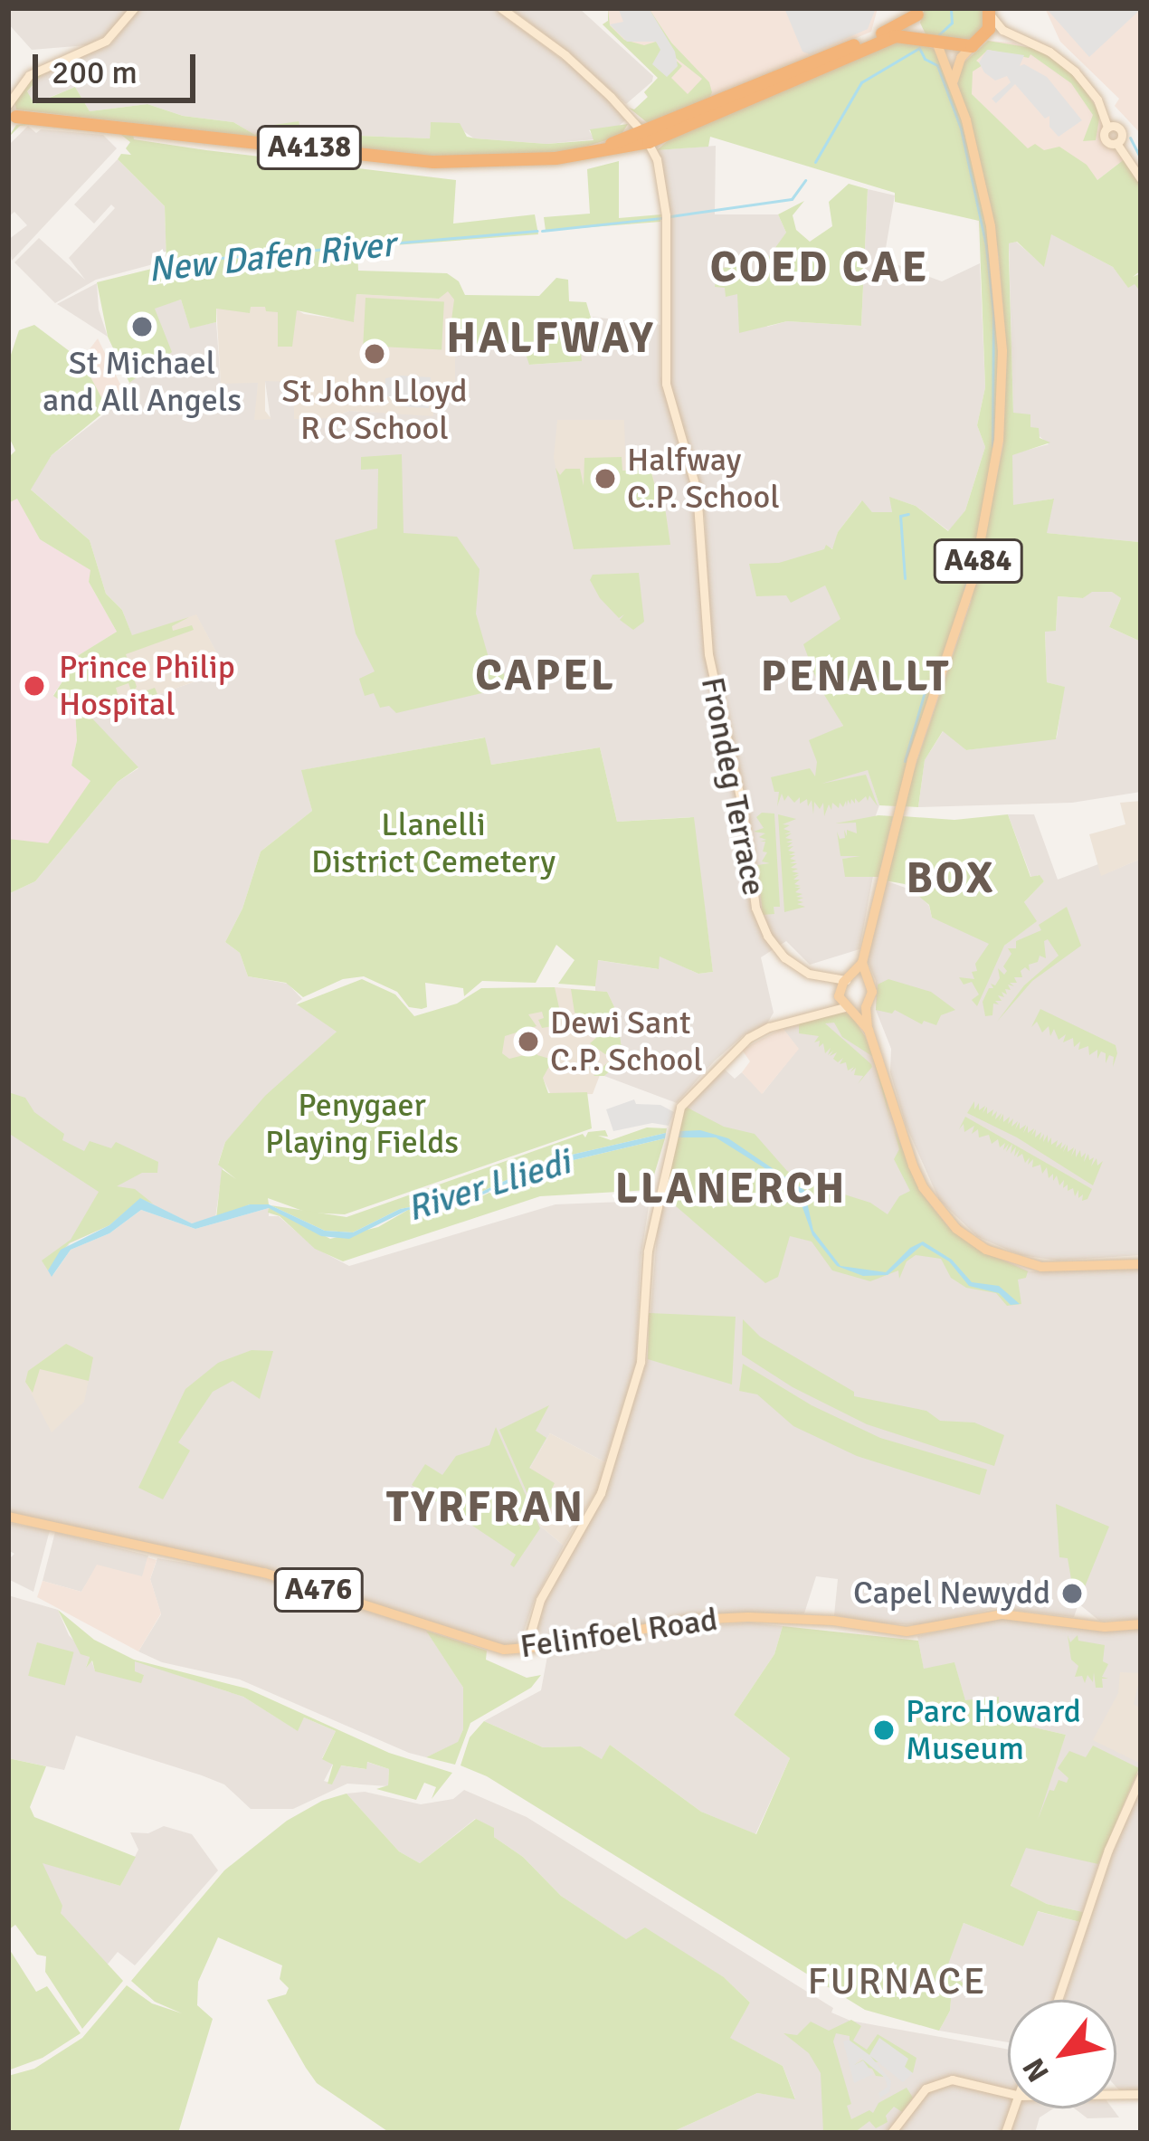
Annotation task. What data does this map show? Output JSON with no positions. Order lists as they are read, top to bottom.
{
  "streets": {
    "highway": ["A4138"],
    "main road": ["A484", "A476", "Felinfoel Road"],
    "street": ["Frondeg Terrace"]
  },
  "crossings": [
    ["A4138", "Frondeg Terrace"]
  ],
  "districts": [
    "COED CAE",
    "HALFWAY",
    "CAPEL",
    "PENALLT",
    "BOX",
    "LLANERCH",
    "TYRFRAN",
    "FURNACE"
  ],
  "water": ["New Dafen River", "River Lliedi"],
  "parks": ["Llanelli District Cemetery", "Penygaer Playing Fields"],
  "places": [
    "St Michael and All Angels",
    "St John Lloyd R C School",
    "Halfway C.P. School",
    "Prince Philip Hospital",
    "Dewi Sant C.P. School",
    "Capel Newydd",
    "Parc Howard Museum"
  ],
  "scale_bar": "200 m",
  "north": "bottom left"
}
